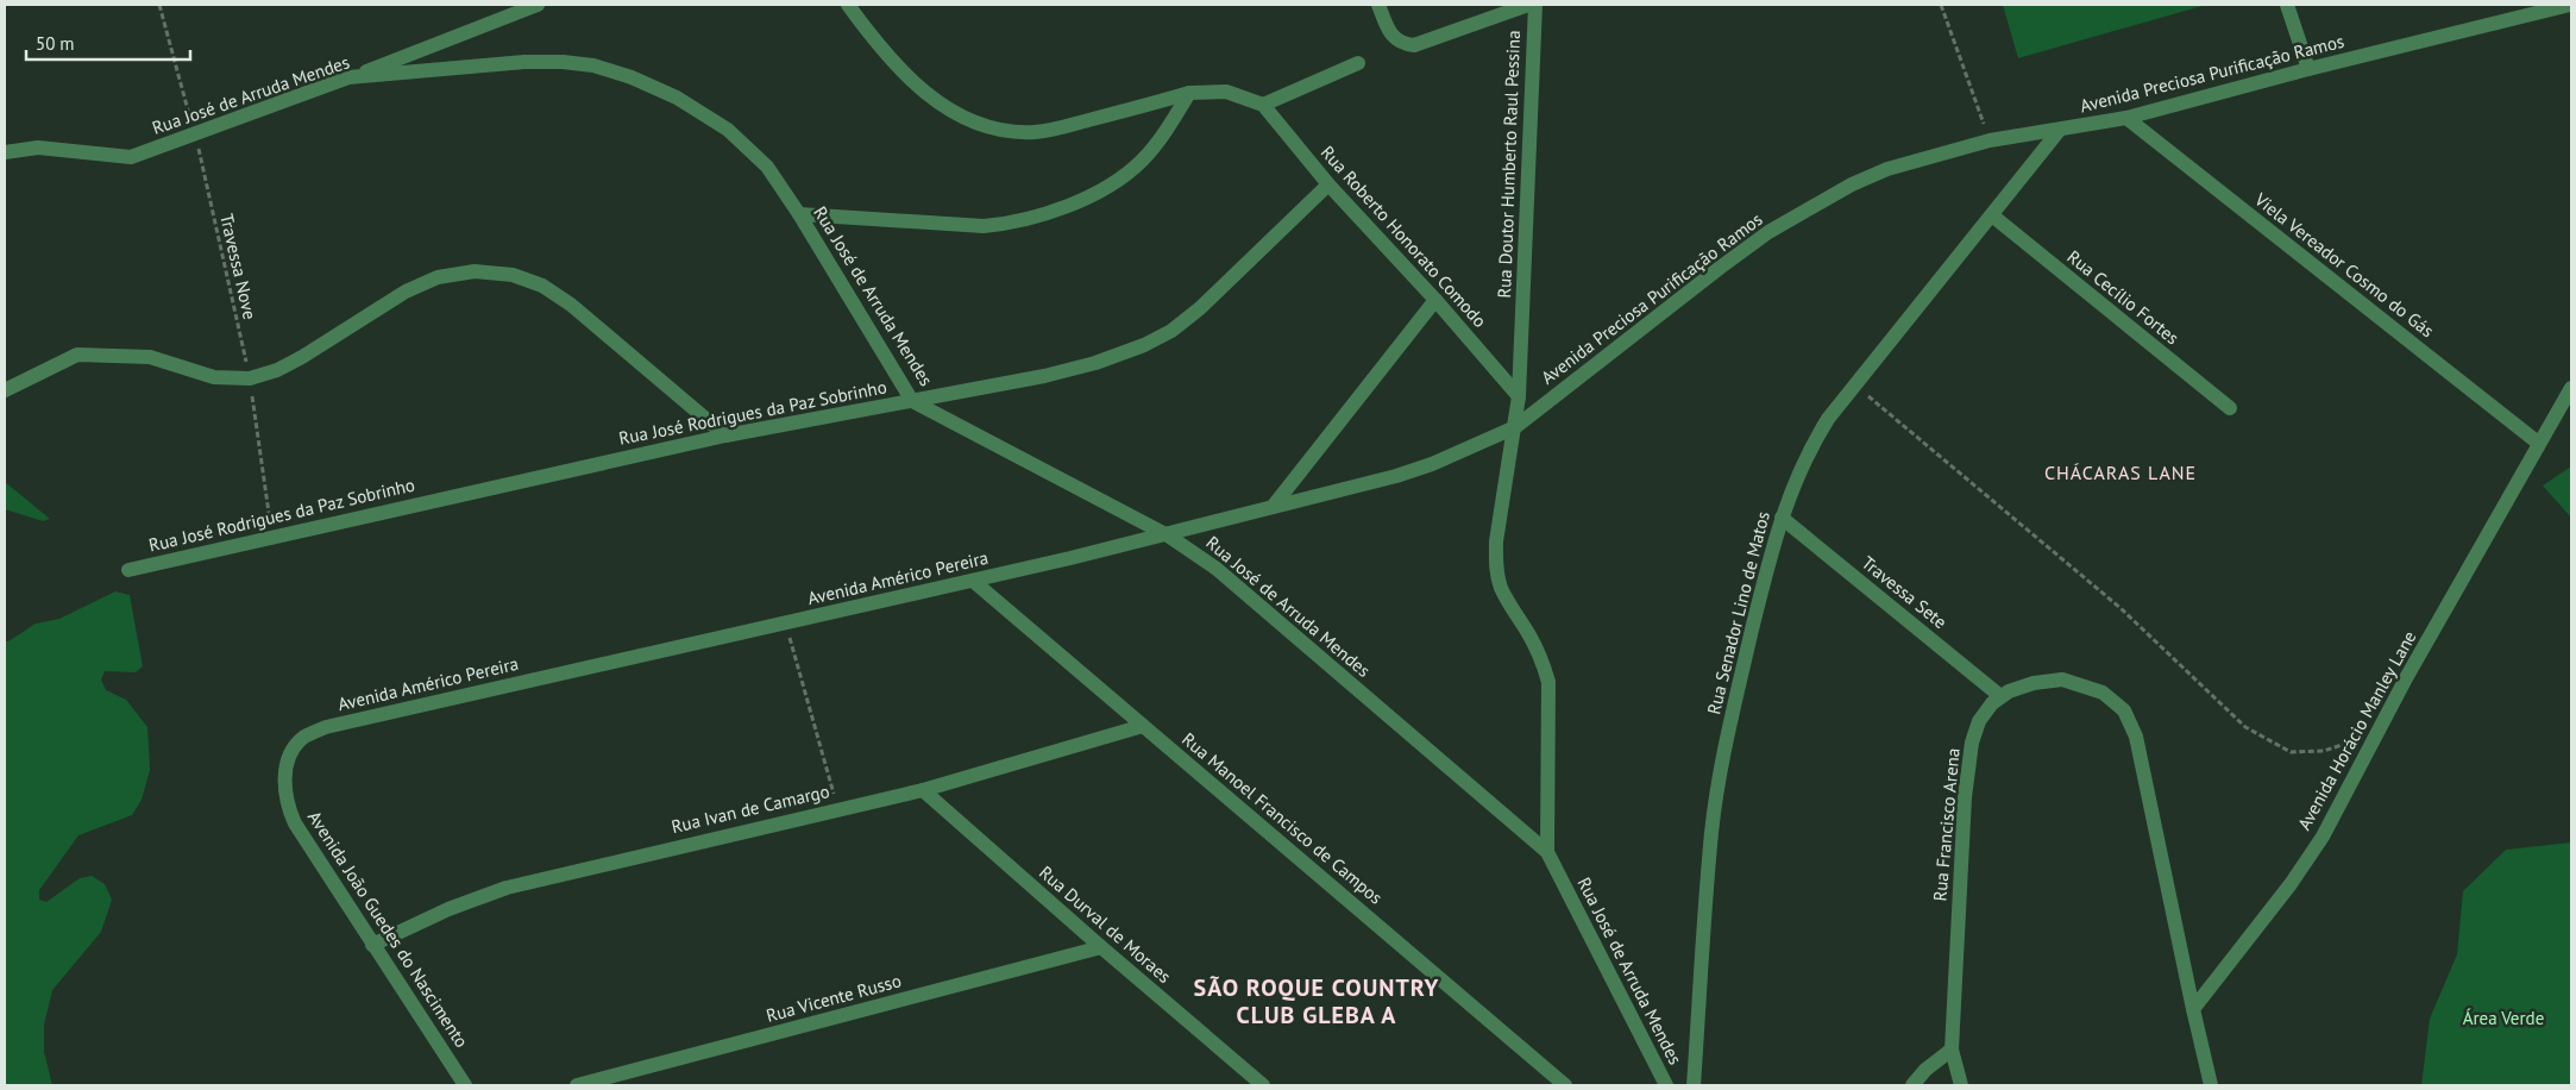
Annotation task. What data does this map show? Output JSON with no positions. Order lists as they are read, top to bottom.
{
  "streets": {
    "street": [
      "Avenida Preciosa Purificação Ramos",
      "Rua José de Arruda Mendes",
      "Rua Doutor Humberto Raul Pessina",
      "Rua Roberto Honorato Comodo",
      "Viela Vereador Cosmo do Gás",
      "Rua Cecílio Fortes",
      "Rua José Rodrigues da Paz Sobrinho",
      "Avenida Américo Pereira",
      "Travessa Sete",
      "Rua Senador Lino de Matos",
      "Avenida Horácio Manley Lane",
      "Rua Ivan de Camargo",
      "Rua Manoel Francisco de Campos",
      "Rua Francisco Arena",
      "Rua Durval de Moraes",
      "Avenida João Guedes do Nascimento",
      "Rua Vicente Russo"
    ],
    "path": ["Travessa Nove"]
  },
  "crossings": [
    ["Avenida Preciosa Purificação Ramos", "Viela Vereador Cosmo do Gás"],
    ["Avenida Preciosa Purificação Ramos", "Avenida Américo Pereira"],
    ["Avenida Preciosa Purificação Ramos", "Rua Senador Lino de Matos"],
    ["Rua José de Arruda Mendes", "Travessa Nove"],
    ["Rua José de Arruda Mendes", "Rua José Rodrigues da Paz Sobrinho"],
    ["Rua José de Arruda Mendes", "Avenida Américo Pereira"],
    ["Rua Doutor Humberto Raul Pessina", "Rua Roberto Honorato Comodo"],
    ["Rua Roberto Honorato Comodo", "Rua José Rodrigues da Paz Sobrinho"],
    ["Viela Vereador Cosmo do Gás", "Avenida Horácio Manley Lane"],
    ["Travessa Nove", "Rua José Rodrigues da Paz Sobrinho"],
    ["Rua Cecílio Fortes", "Rua Senador Lino de Matos"],
    ["Avenida Américo Pereira", "Rua Manoel Francisco de Campos"],
    ["Avenida Américo Pereira", "Avenida João Guedes do Nascimento"],
    ["Travessa Sete", "Rua Senador Lino de Matos"],
    ["Travessa Sete", "Rua Francisco Arena"],
    ["Avenida Horácio Manley Lane", "Rua Francisco Arena"],
    ["Rua Ivan de Camargo", "Rua Manoel Francisco de Campos"],
    ["Rua Ivan de Camargo", "Rua Durval de Moraes"],
    ["Rua Ivan de Camargo", "Avenida João Guedes do Nascimento"],
    ["Rua Durval de Moraes", "Rua Vicente Russo"]
  ],
  "districts": ["CHÁCARAS LANE", "SÃO ROQUE COUNTRY CLUB GLEBA A"],
  "parks": ["Área Verde"],
  "scale_bar": "50 m"
}
